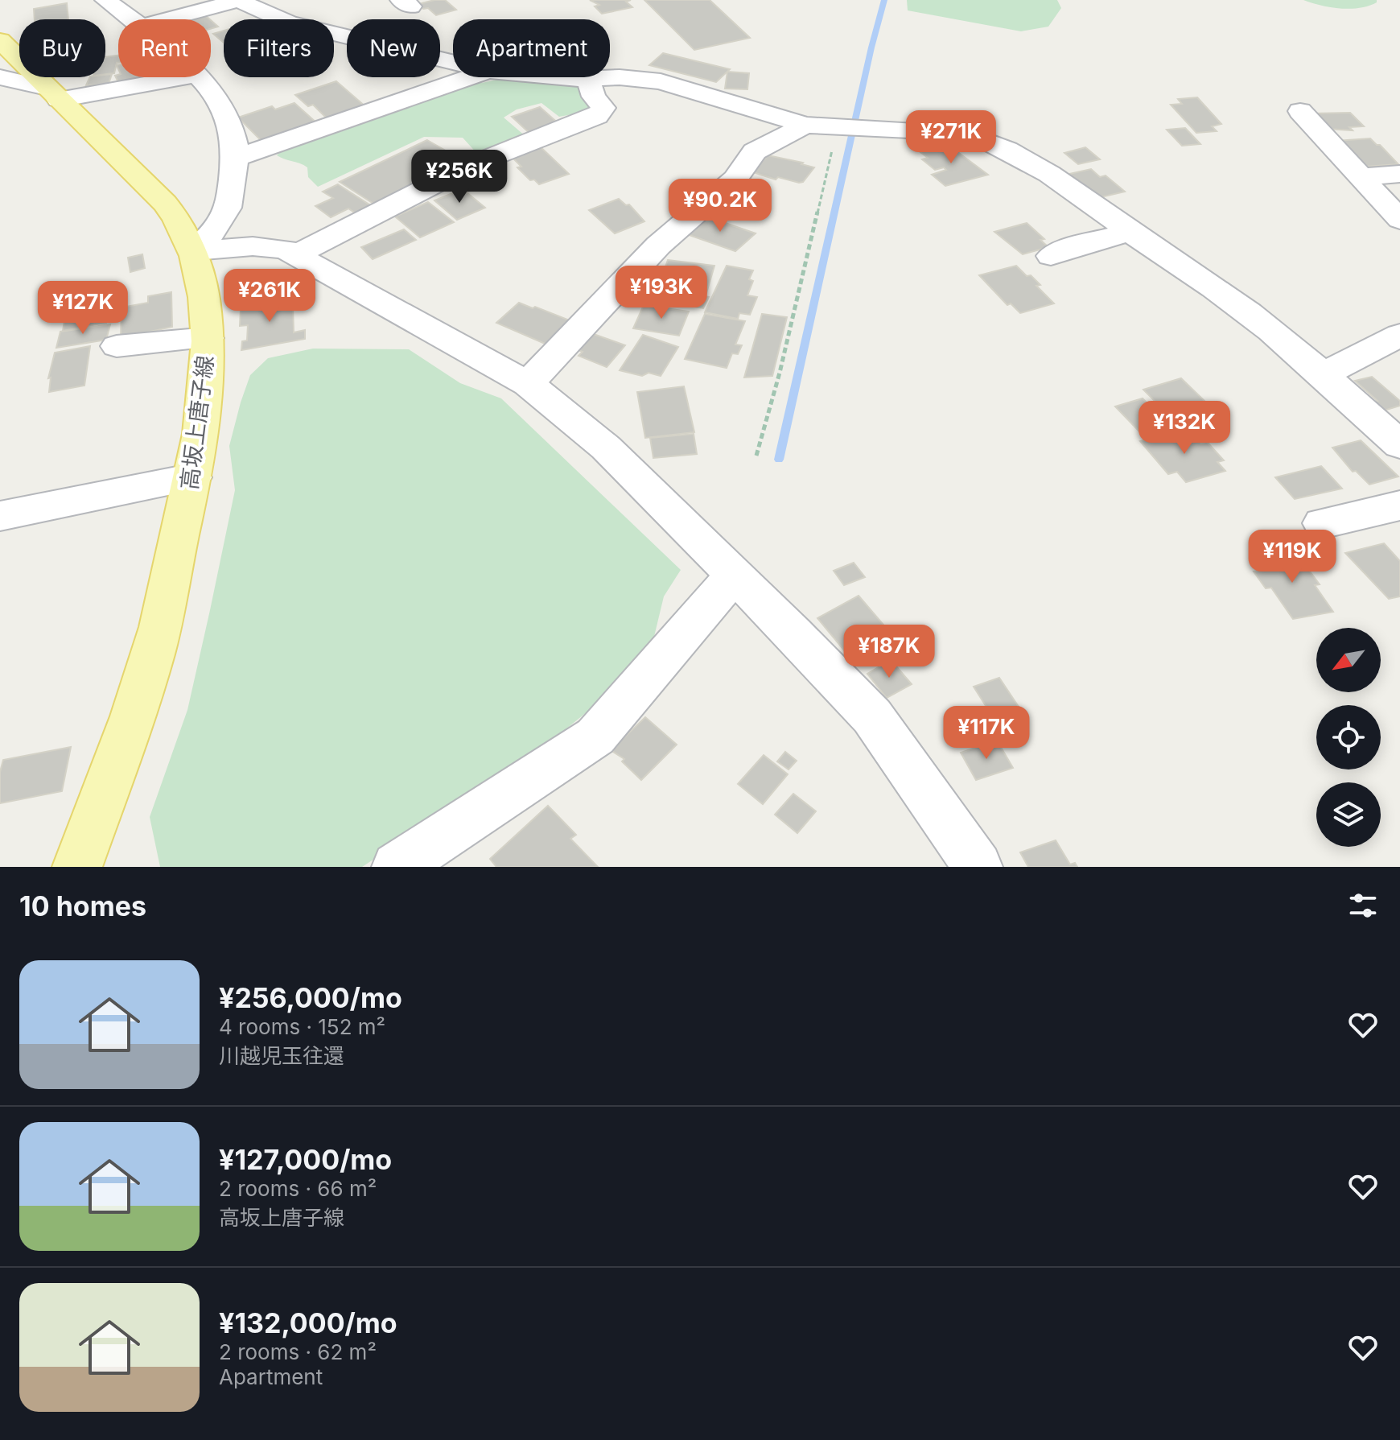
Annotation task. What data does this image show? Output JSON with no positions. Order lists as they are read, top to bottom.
{
  "streets": {
    "main road": ["高坂上唐子線"]
  },
  "north": "bottom left",
  "page": {
    "chip": [
      "Buy",
      "Rent",
      "Filters",
      "New",
      "Apartment"
    ],
    "price": [
      "¥271K",
      "¥256K",
      "¥90.2K",
      "¥193K",
      "¥261K",
      "¥127K",
      "¥132K",
      "¥119K",
      "¥187K",
      "¥117K"
    ],
    "heading": "10 homes",
    "list": [
      {
        "name": "¥256,000/mo",
        "note": "4 rooms · 152 m² · 川越児玉往還"
      },
      {
        "name": "¥127,000/mo",
        "note": "2 rooms · 66 m² · 高坂上唐子線"
      },
      {
        "name": "¥132,000/mo",
        "note": "2 rooms · 62 m² · Apartment"
      }
    ]
  }
}
